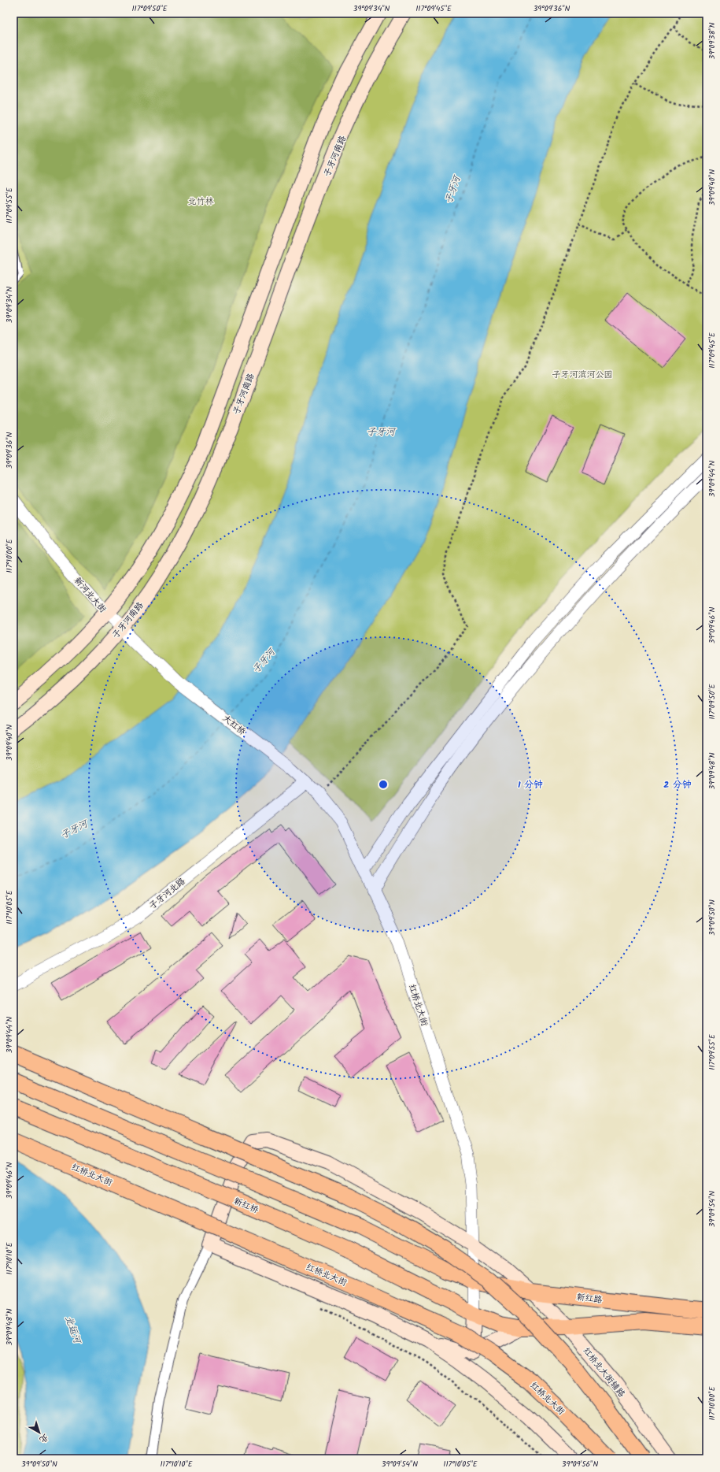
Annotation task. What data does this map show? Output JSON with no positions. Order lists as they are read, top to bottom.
{
  "streets": {
    "main road": [
      "子牙河南路",
      "红桥北大街",
      "新红桥",
      "新红路",
      "红桥北大街辅路"
    ],
    "street": ["新河北大街", "大红桥", "子牙河北路"]
  },
  "crossings": [
    ["子牙河南路", "新河北大街"],
    ["新河北大街", "大红桥"],
    ["大红桥", "红桥北大街"],
    ["子牙河北路", "红桥北大街"],
    ["红桥北大街", "新红桥"],
    ["红桥北大街", "新红路"],
    ["红桥北大街", "红桥北大街辅路"],
    ["新红路", "红桥北大街辅路"]
  ],
  "water": ["子牙河", "北运河"],
  "parks": ["北竹林", "子牙河滨河公园"],
  "north": "bottom right",
  "coordinates": [
    "117°09'50\"E",
    "39°09'34\"N",
    "117°09'45\"E",
    "39°09'36\"N",
    "39°09'38\"N",
    "39°09'40\"N",
    "117°09'55\"E",
    "39°09'44\"N",
    "117°10'00\"E",
    "39°09'46\"N",
    "39°09'48\"N",
    "117°10'05\"E",
    "39°09'50\"N",
    "39°09'54\"N",
    "117°10'10\"E",
    "39°09'56\"N"
  ],
  "rings": ["1 分钟", "2 分钟"]
}
